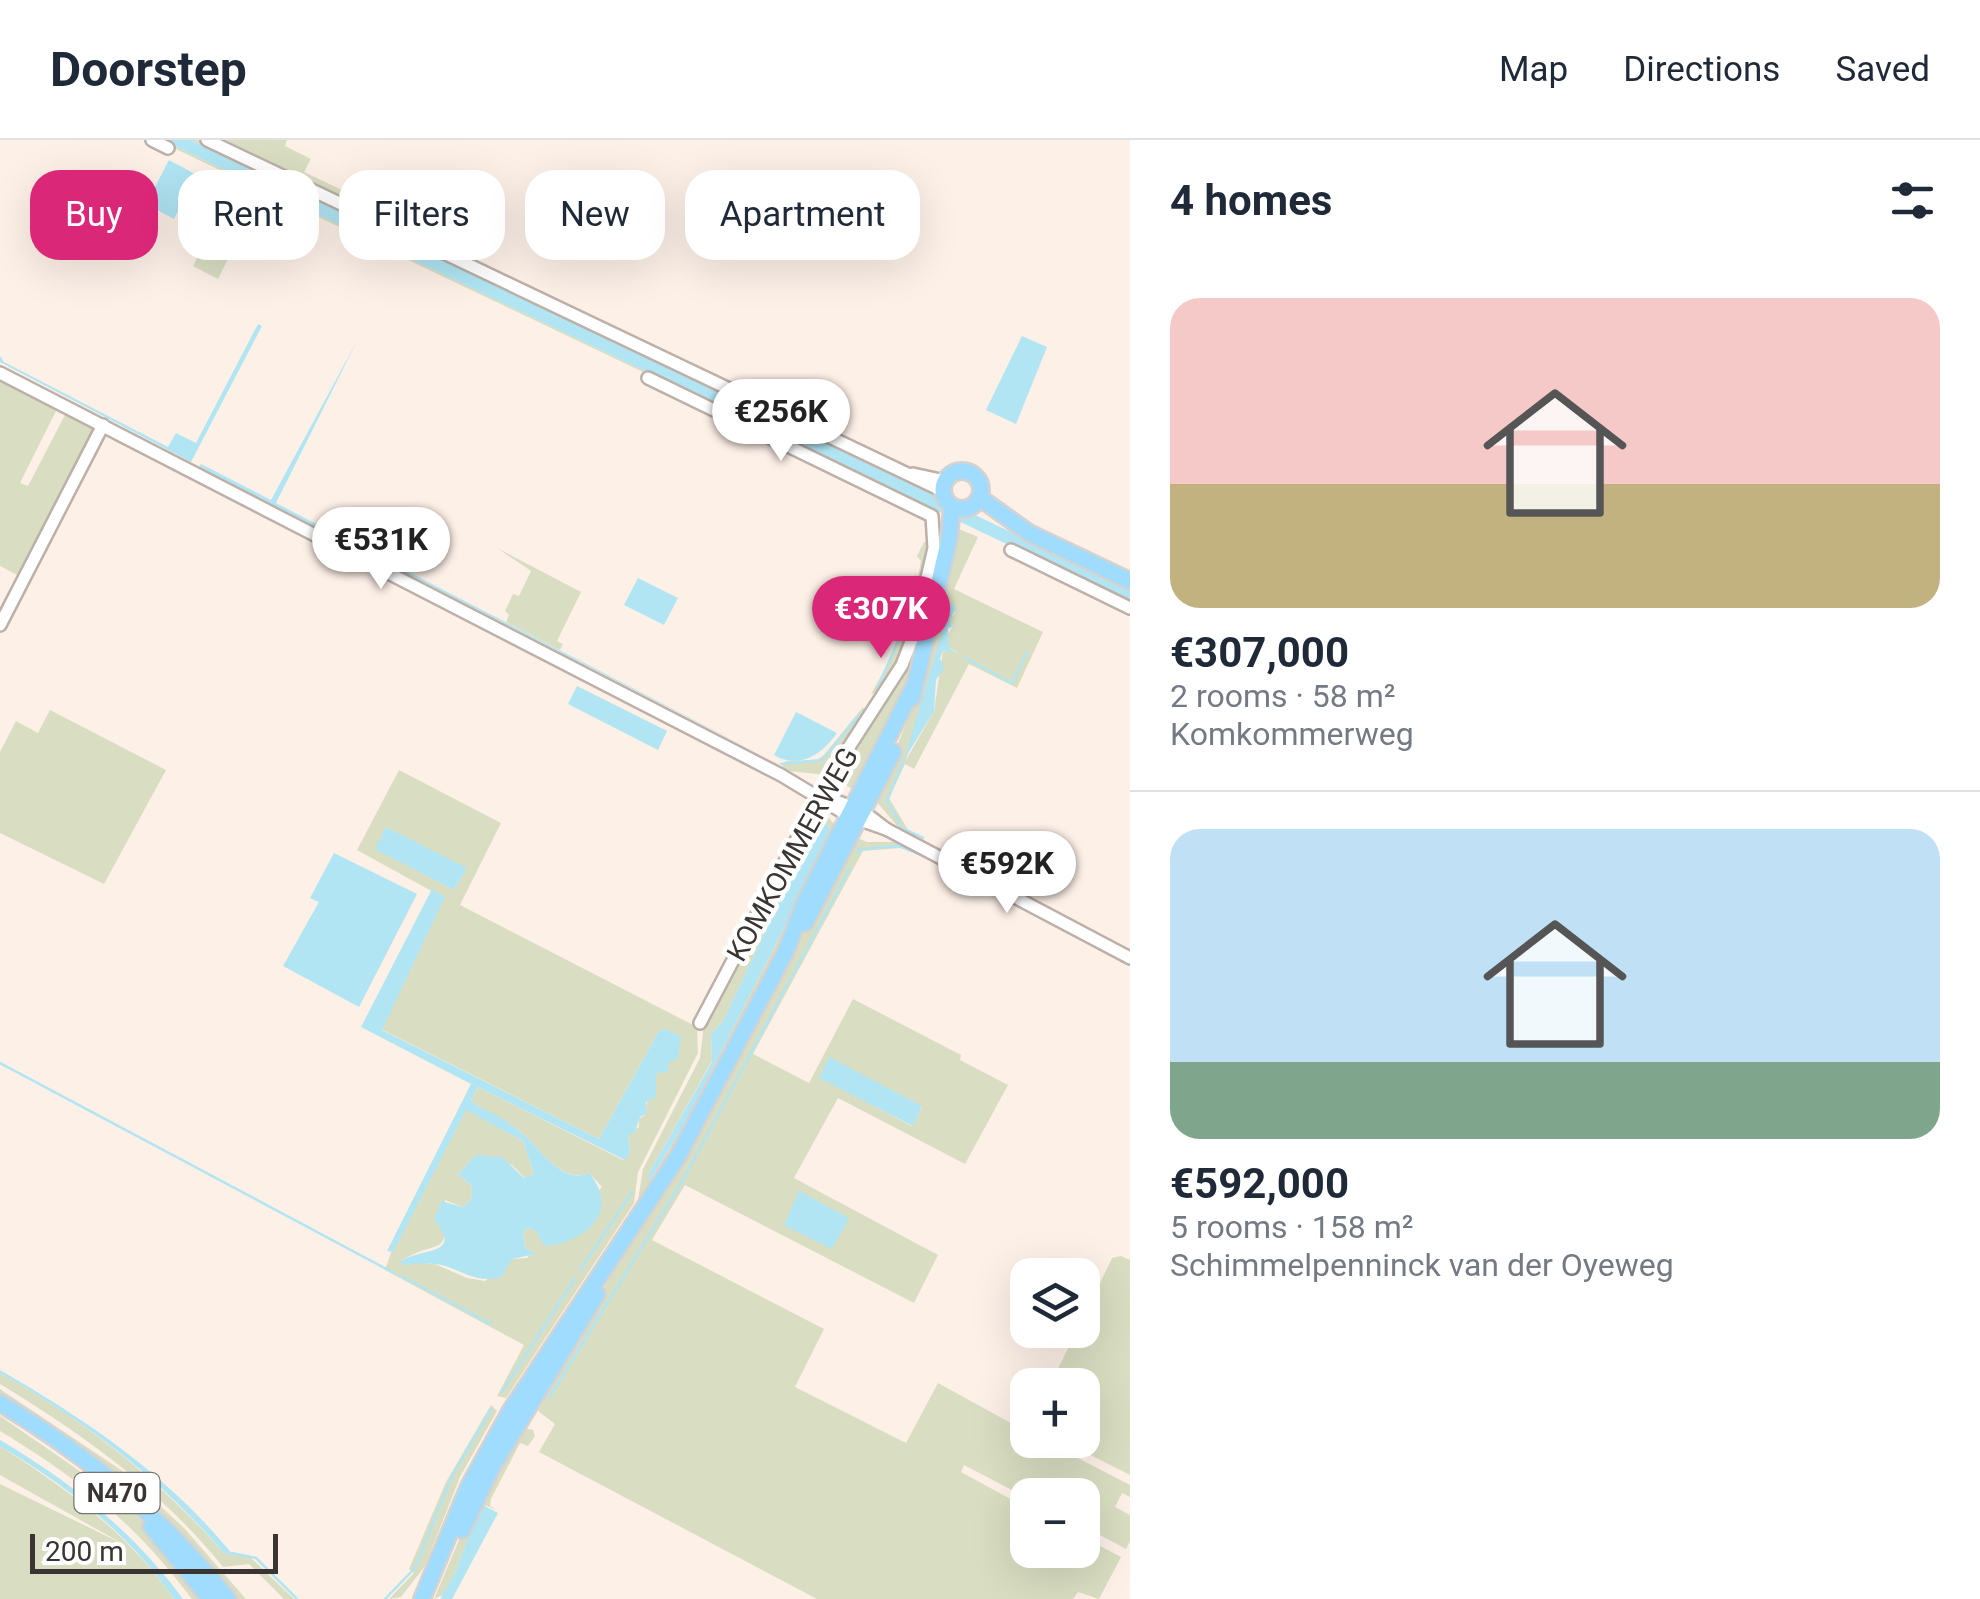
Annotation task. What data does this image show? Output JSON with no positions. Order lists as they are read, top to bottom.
{
  "streets": {
    "main road": ["KOMKOMMERWEG", "N470"]
  },
  "scale_bar": "200 m",
  "page": {
    "header": "Doorstep",
    "nav": ["Map", "Directions", "Saved"],
    "heading": "4 homes",
    "chip": [
      "Buy",
      "Rent",
      "Filters",
      "New",
      "Apartment"
    ],
    "list": [
      {
        "name": "€307,000",
        "note": "2 rooms · 58 m² · Komkommerweg"
      },
      {
        "name": "€592,000",
        "note": "5 rooms · 158 m² · Schimmelpenninck van der Oyeweg"
      }
    ],
    "price": [
      "€256K",
      "€531K",
      "€307K",
      "€592K"
    ],
    "map_buttons": ["+", "−"],
    "scale": "200 m"
  }
}
